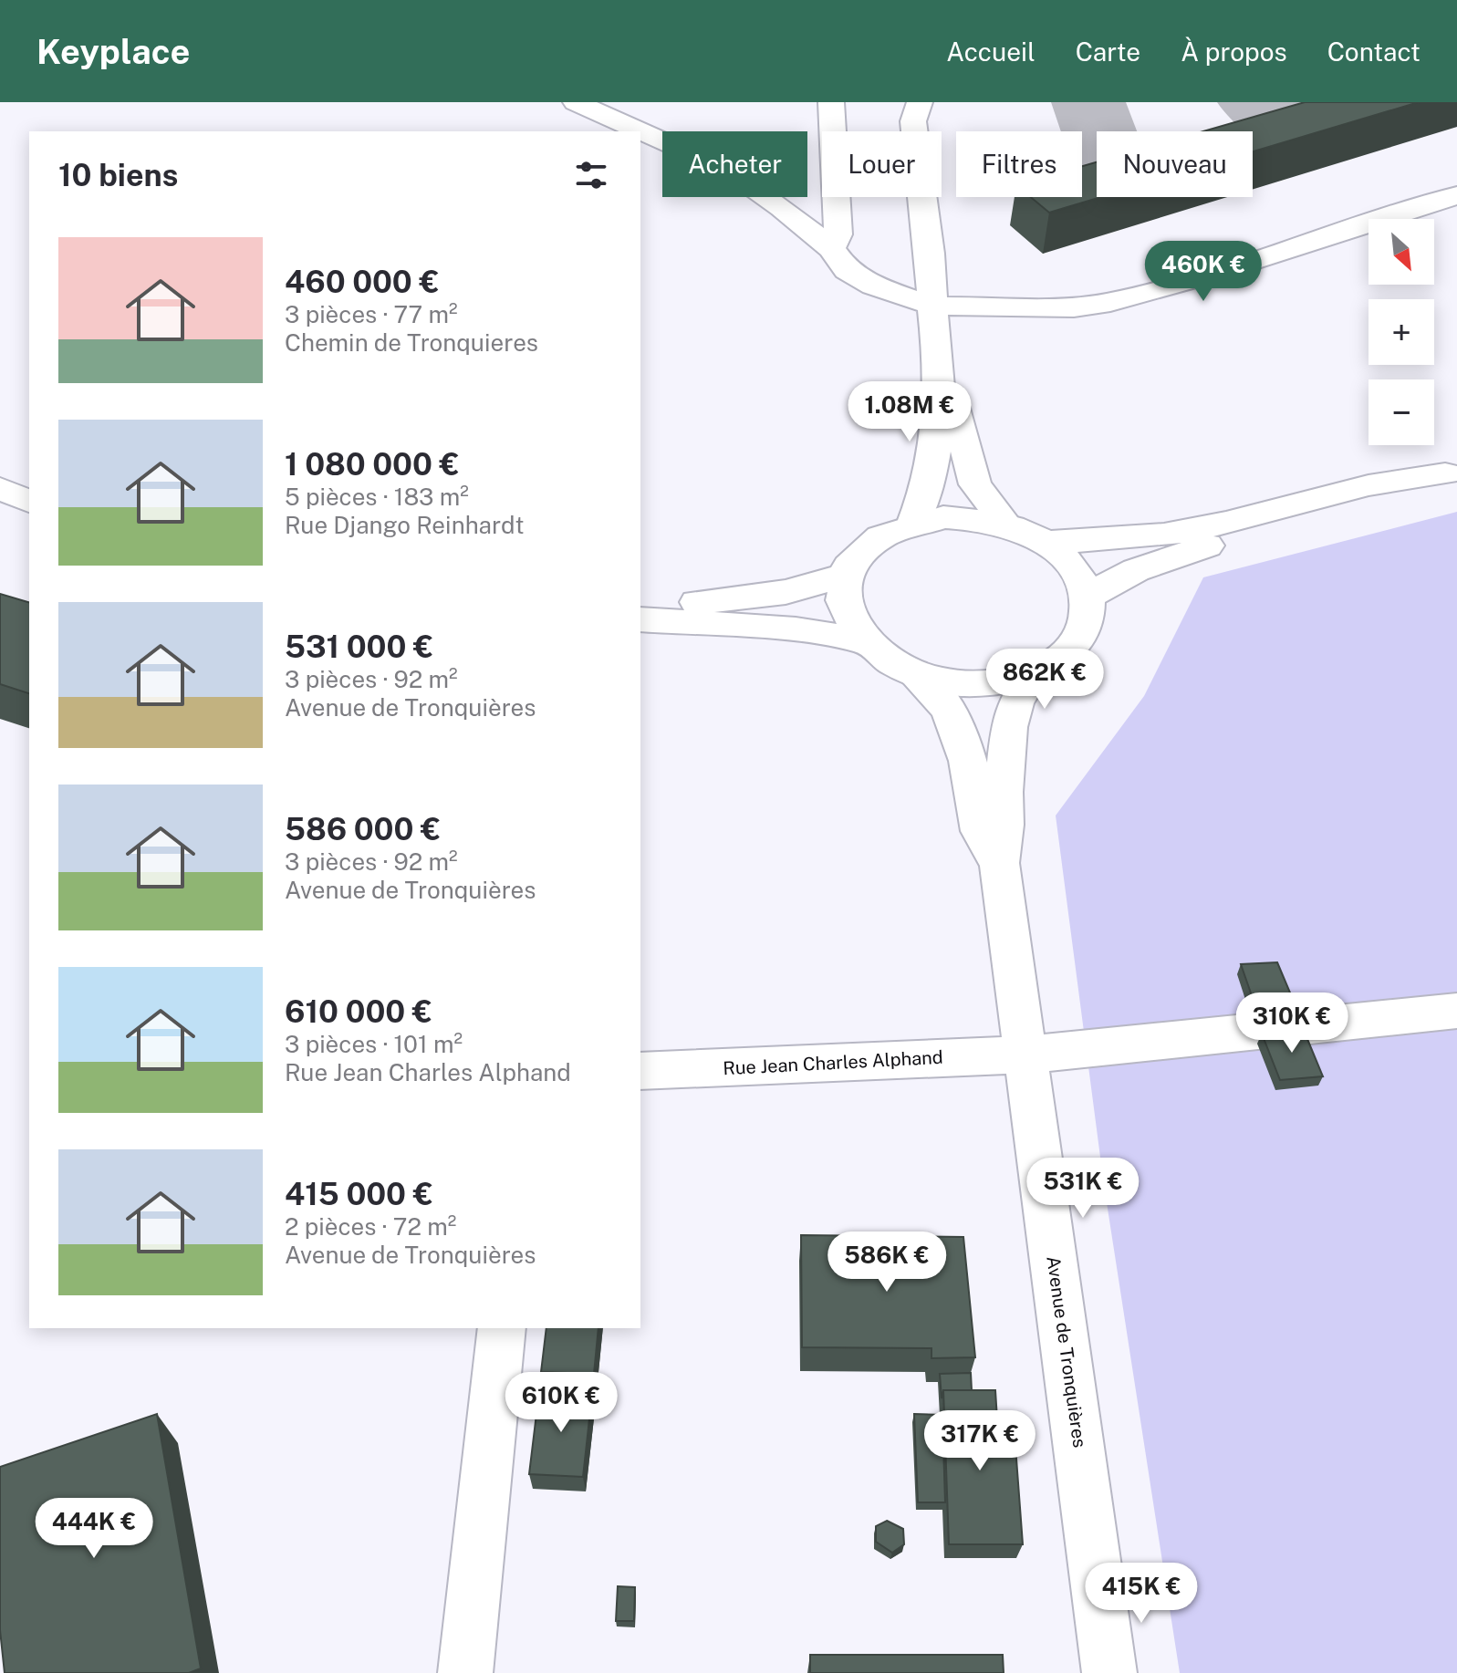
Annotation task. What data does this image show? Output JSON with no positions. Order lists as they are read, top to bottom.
{
  "streets": {
    "street": ["Rue Jean Charles Alphand", "Avenue de Tronquières"]
  },
  "crossings": [
    ["Rue Jean Charles Alphand", "Avenue de Tronquières"]
  ],
  "north": "bottom right",
  "page": {
    "header": "Keyplace",
    "nav": [
      "Accueil",
      "Carte",
      "À propos",
      "Contact"
    ],
    "chip": [
      "Acheter",
      "Louer",
      "Filtres",
      "Nouveau"
    ],
    "heading": "10 biens",
    "map_buttons": ["+", "−"],
    "list": [
      {
        "name": "460 000 €",
        "note": "3 pièces · 77 m² · Chemin de Tronquieres"
      },
      {
        "name": "1 080 000 €",
        "note": "5 pièces · 183 m² · Rue Django Reinhardt"
      },
      {
        "name": "531 000 €",
        "note": "3 pièces · 92 m² · Avenue de Tronquières"
      },
      {
        "name": "586 000 €",
        "note": "3 pièces · 92 m² · Avenue de Tronquières"
      },
      {
        "name": "610 000 €",
        "note": "3 pièces · 101 m² · Rue Jean Charles Alphand"
      },
      {
        "name": "415 000 €",
        "note": "2 pièces · 72 m² · Avenue de Tronquières"
      }
    ],
    "price": [
      "460K €",
      "1.08M €",
      "862K €",
      "310K €",
      "531K €",
      "586K €",
      "610K €",
      "317K €",
      "444K €",
      "415K €"
    ]
  }
}
